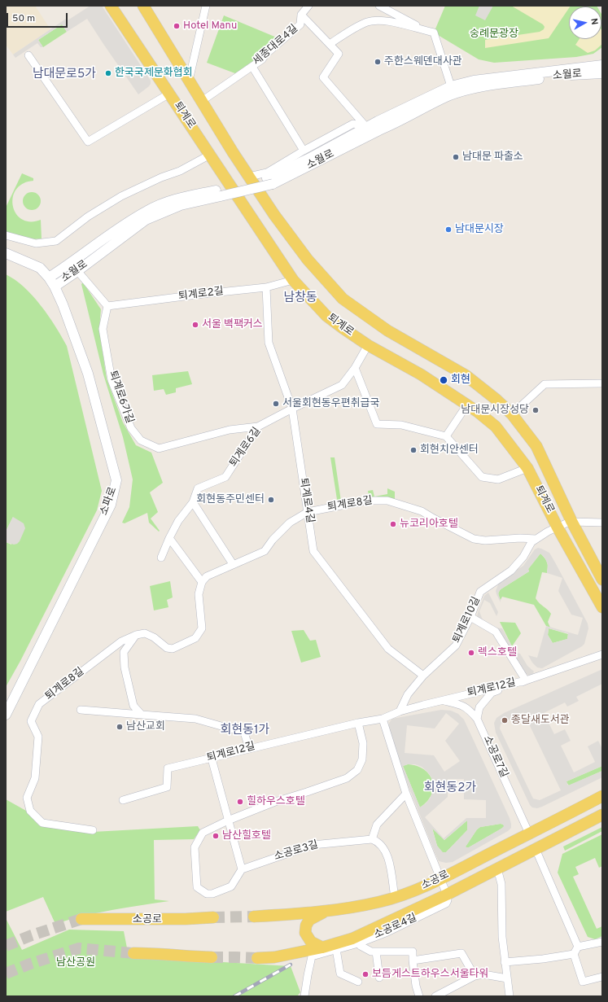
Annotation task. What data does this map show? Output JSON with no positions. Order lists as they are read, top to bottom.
{
  "streets": {
    "main road": [
      "소월로",
      "퇴계로",
      "소파로",
      "소공로"
    ],
    "street": [
      "세종대로4길",
      "퇴계로2길",
      "퇴계로6가길",
      "퇴계로6길",
      "퇴계로4길",
      "퇴계로8길",
      "퇴계로10길",
      "퇴계로12길",
      "소공로7길",
      "소공로3길",
      "소공로4길"
    ]
  },
  "crossings": [
    ["세종대로4길", "소월로"],
    ["세종대로4길", "퇴계로"],
    ["소월로", "퇴계로"],
    ["소월로", "소파로"],
    ["퇴계로", "퇴계로2길"],
    ["퇴계로", "퇴계로6길"],
    ["퇴계로", "퇴계로10길"],
    ["퇴계로2길", "퇴계로6가길"],
    ["퇴계로2길", "퇴계로4길"],
    ["퇴계로6가길", "퇴계로6길"],
    ["퇴계로6길", "퇴계로4길"],
    ["퇴계로4길", "퇴계로8길"],
    ["퇴계로4길", "퇴계로10길"],
    ["퇴계로8길", "퇴계로10길"],
    ["퇴계로10길", "퇴계로12길"],
    ["퇴계로12길", "소공로7길"],
    ["소공로7길", "소공로"],
    ["소공로", "소공로4길"]
  ],
  "districts": [
    "남대문로5가",
    "남창동",
    "회현동1가",
    "회현동2가"
  ],
  "parks": ["숭례문광장", "남산공원"],
  "places": [
    "Hotel Manu",
    "주한스웨덴대사관",
    "한국국제문화협회",
    "남대문 파출소",
    "남대문시장",
    "서울 백팩커스",
    "회현",
    "서울회현동우편취급국",
    "남대문시장성당",
    "회현치안센터",
    "회현동주민센터",
    "뉴코리아호텔",
    "렉스호텔",
    "종달새도서관",
    "남산교회",
    "힐하우스호텔",
    "남산힐호텔",
    "보듬게스트하우스서울타워"
  ],
  "scale_bar": "50 m",
  "north": "right"
}
